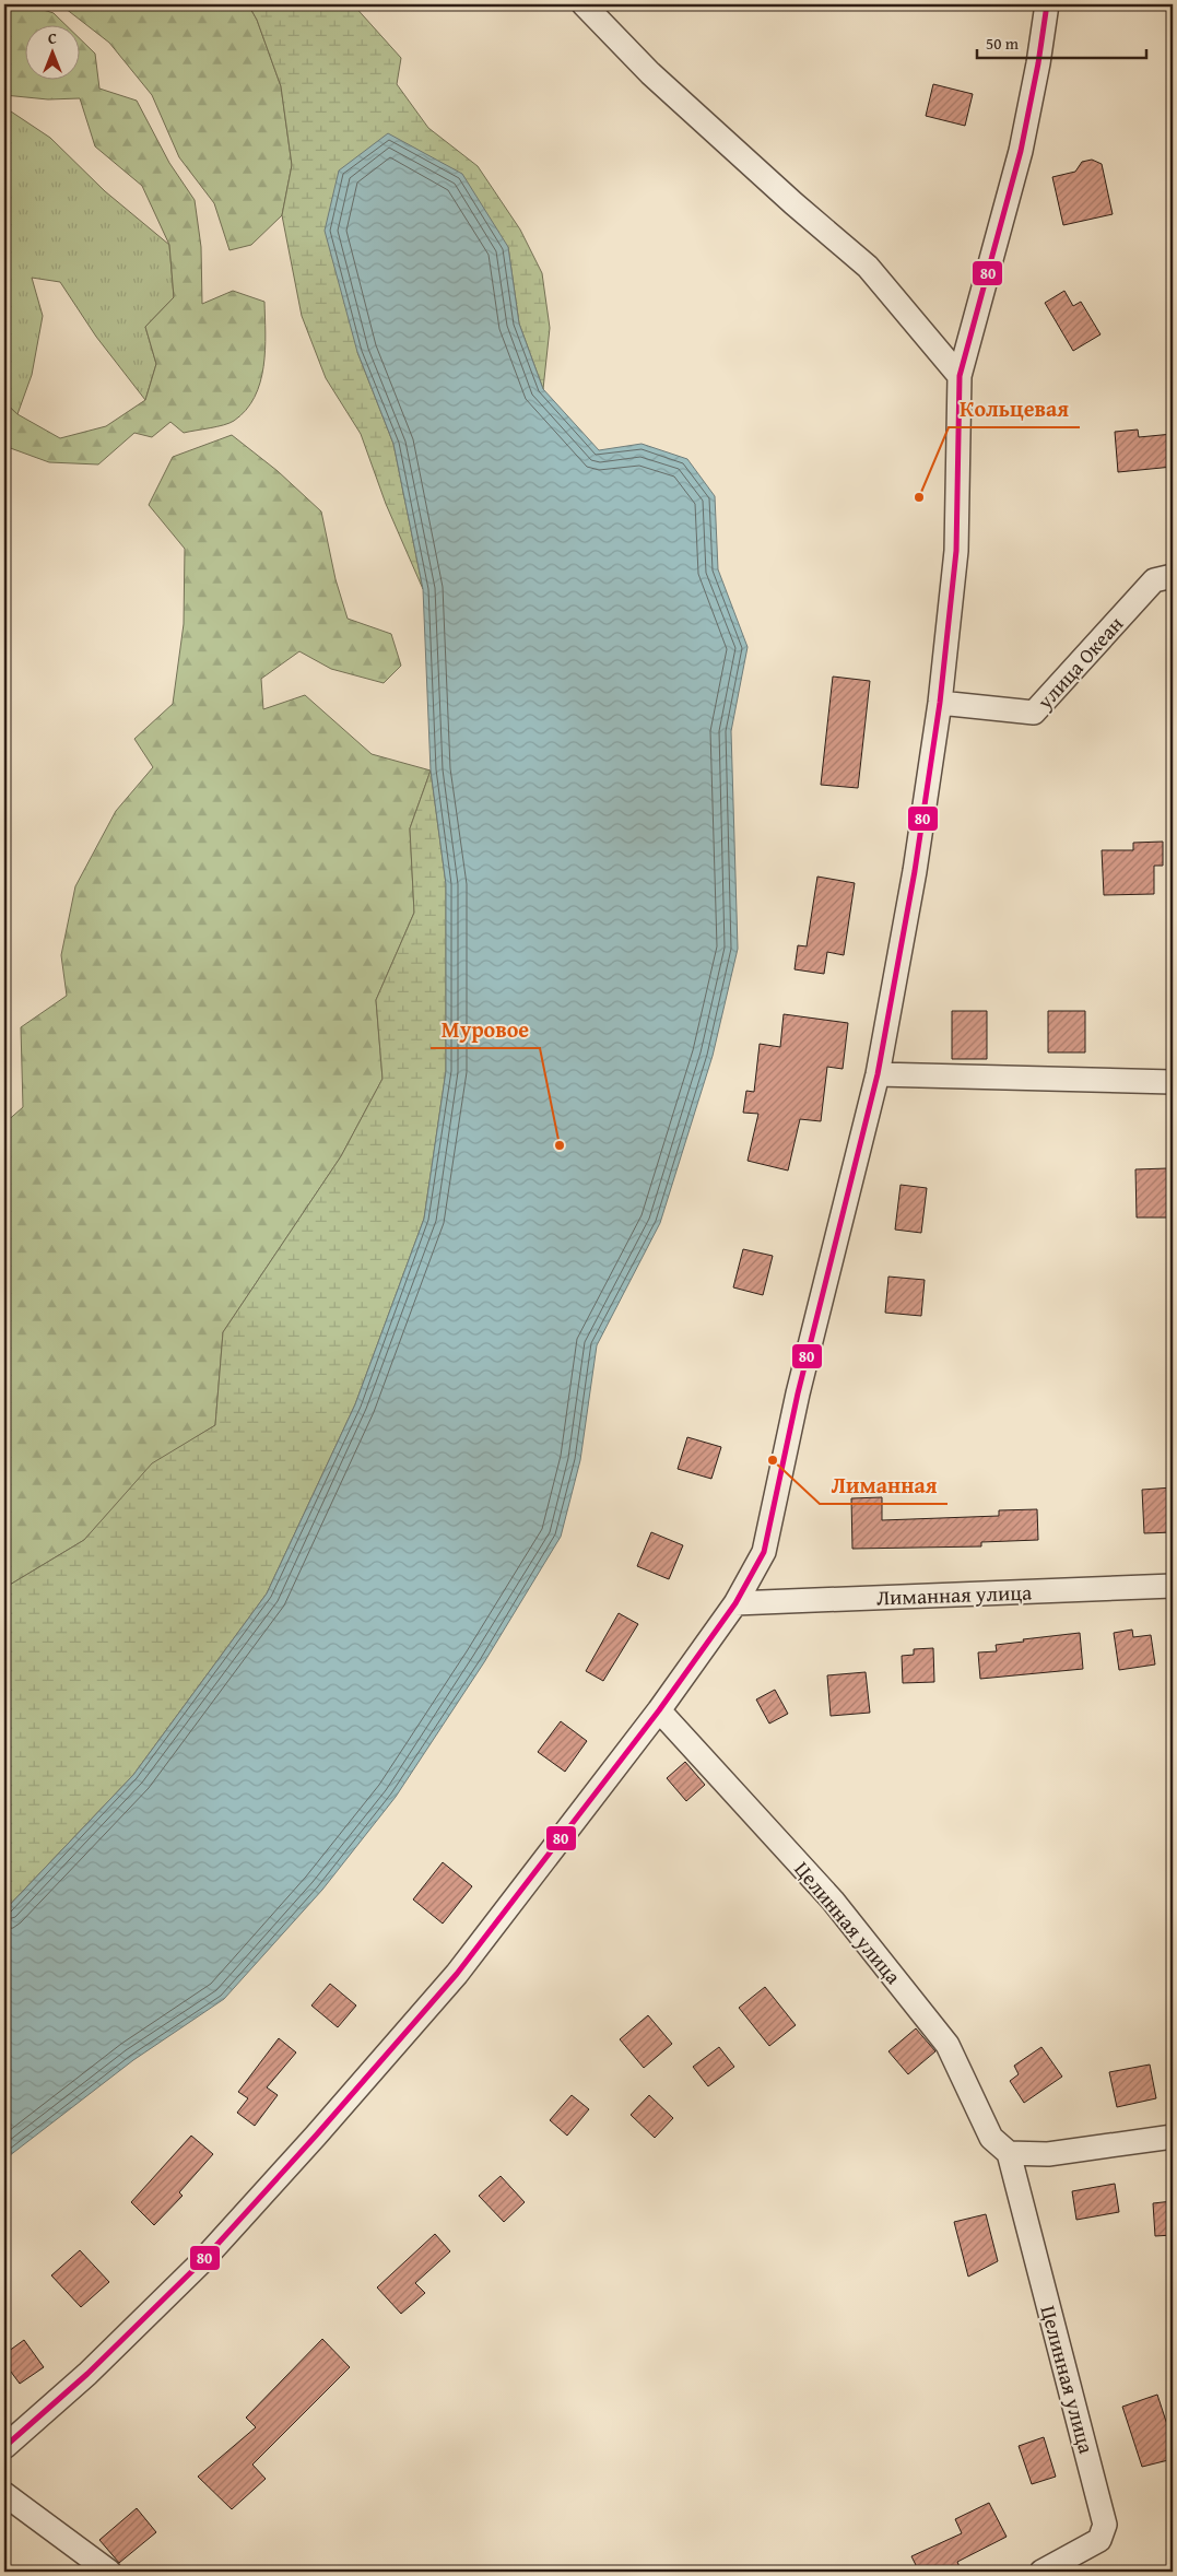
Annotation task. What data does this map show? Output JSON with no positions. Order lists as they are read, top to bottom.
{
  "streets": {
    "street": ["улица Океан", "Лиманная улица", "Целинная улица"]
  },
  "places": ["Кольцевая", "Муровое", "Лиманная"],
  "lines": ["transit line 80"],
  "scale_bar": "50 m",
  "north": "top"
}
